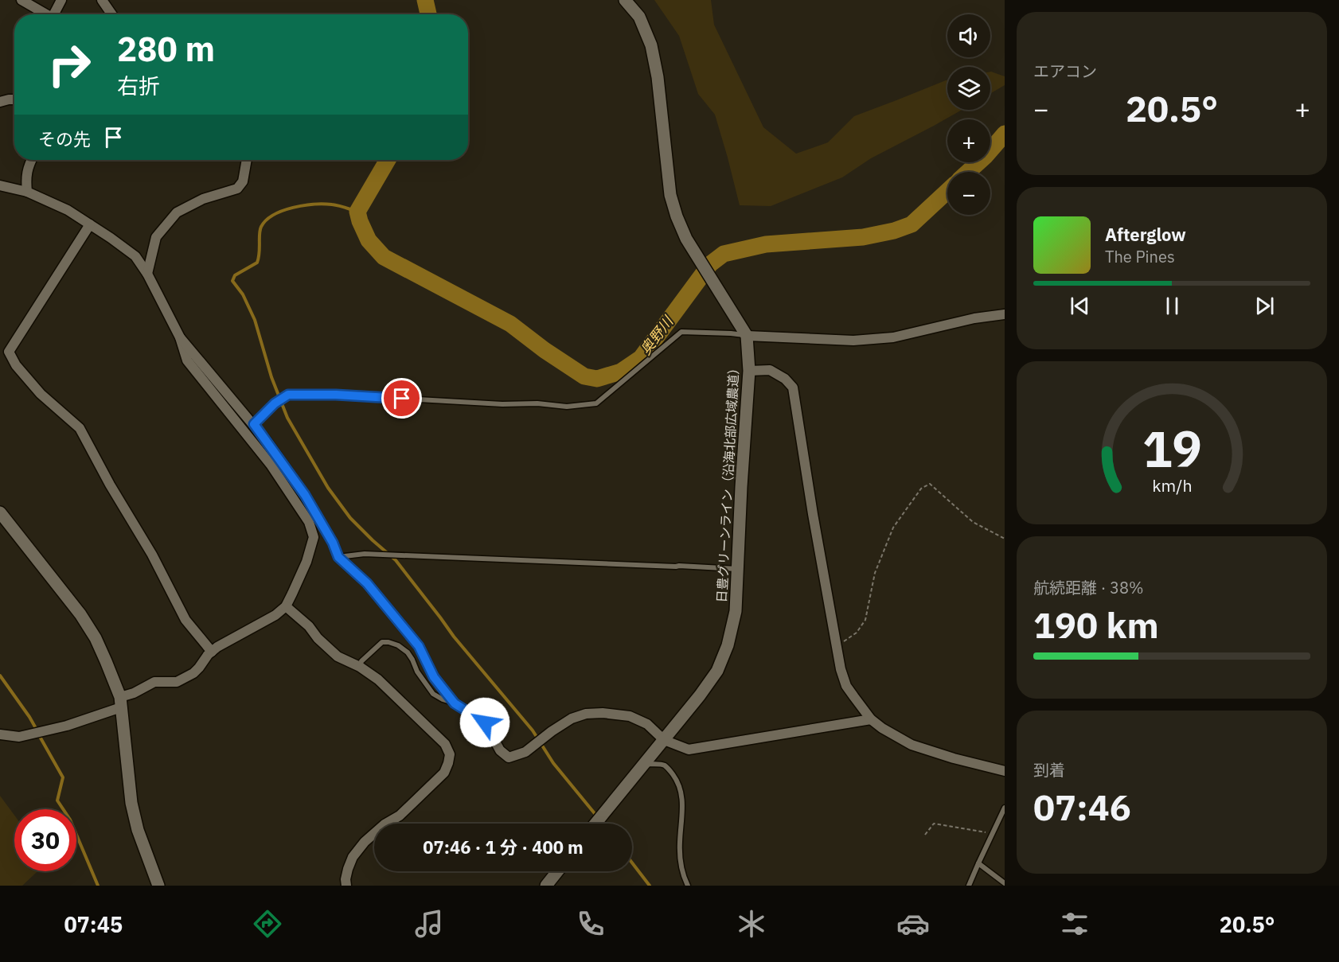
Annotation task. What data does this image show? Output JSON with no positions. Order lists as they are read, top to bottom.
{
  "streets": {
    "street": ["日豊グリーンライン（沿海北部広域農道）"]
  },
  "water": ["奥野川"],
  "page": {
    "tile": [
      "エアコン",
      ["航続距離 · 38%", "190 km"],
      ["到着", "07:46"]
    ],
    "map_buttons": ["+", "−"],
    "turn": ["280 m", "右折"],
    "heat": ["−", "20.5°", "+"],
    "then": "その先",
    "song": ["Afterglow", "The Pines"],
    "limit": "30",
    "trip": "07:46 · 1 分 · 400 m",
    "tabs": ["07:45", "20.5°"],
    "gauge": ["19", "km/h"]
  }
}
